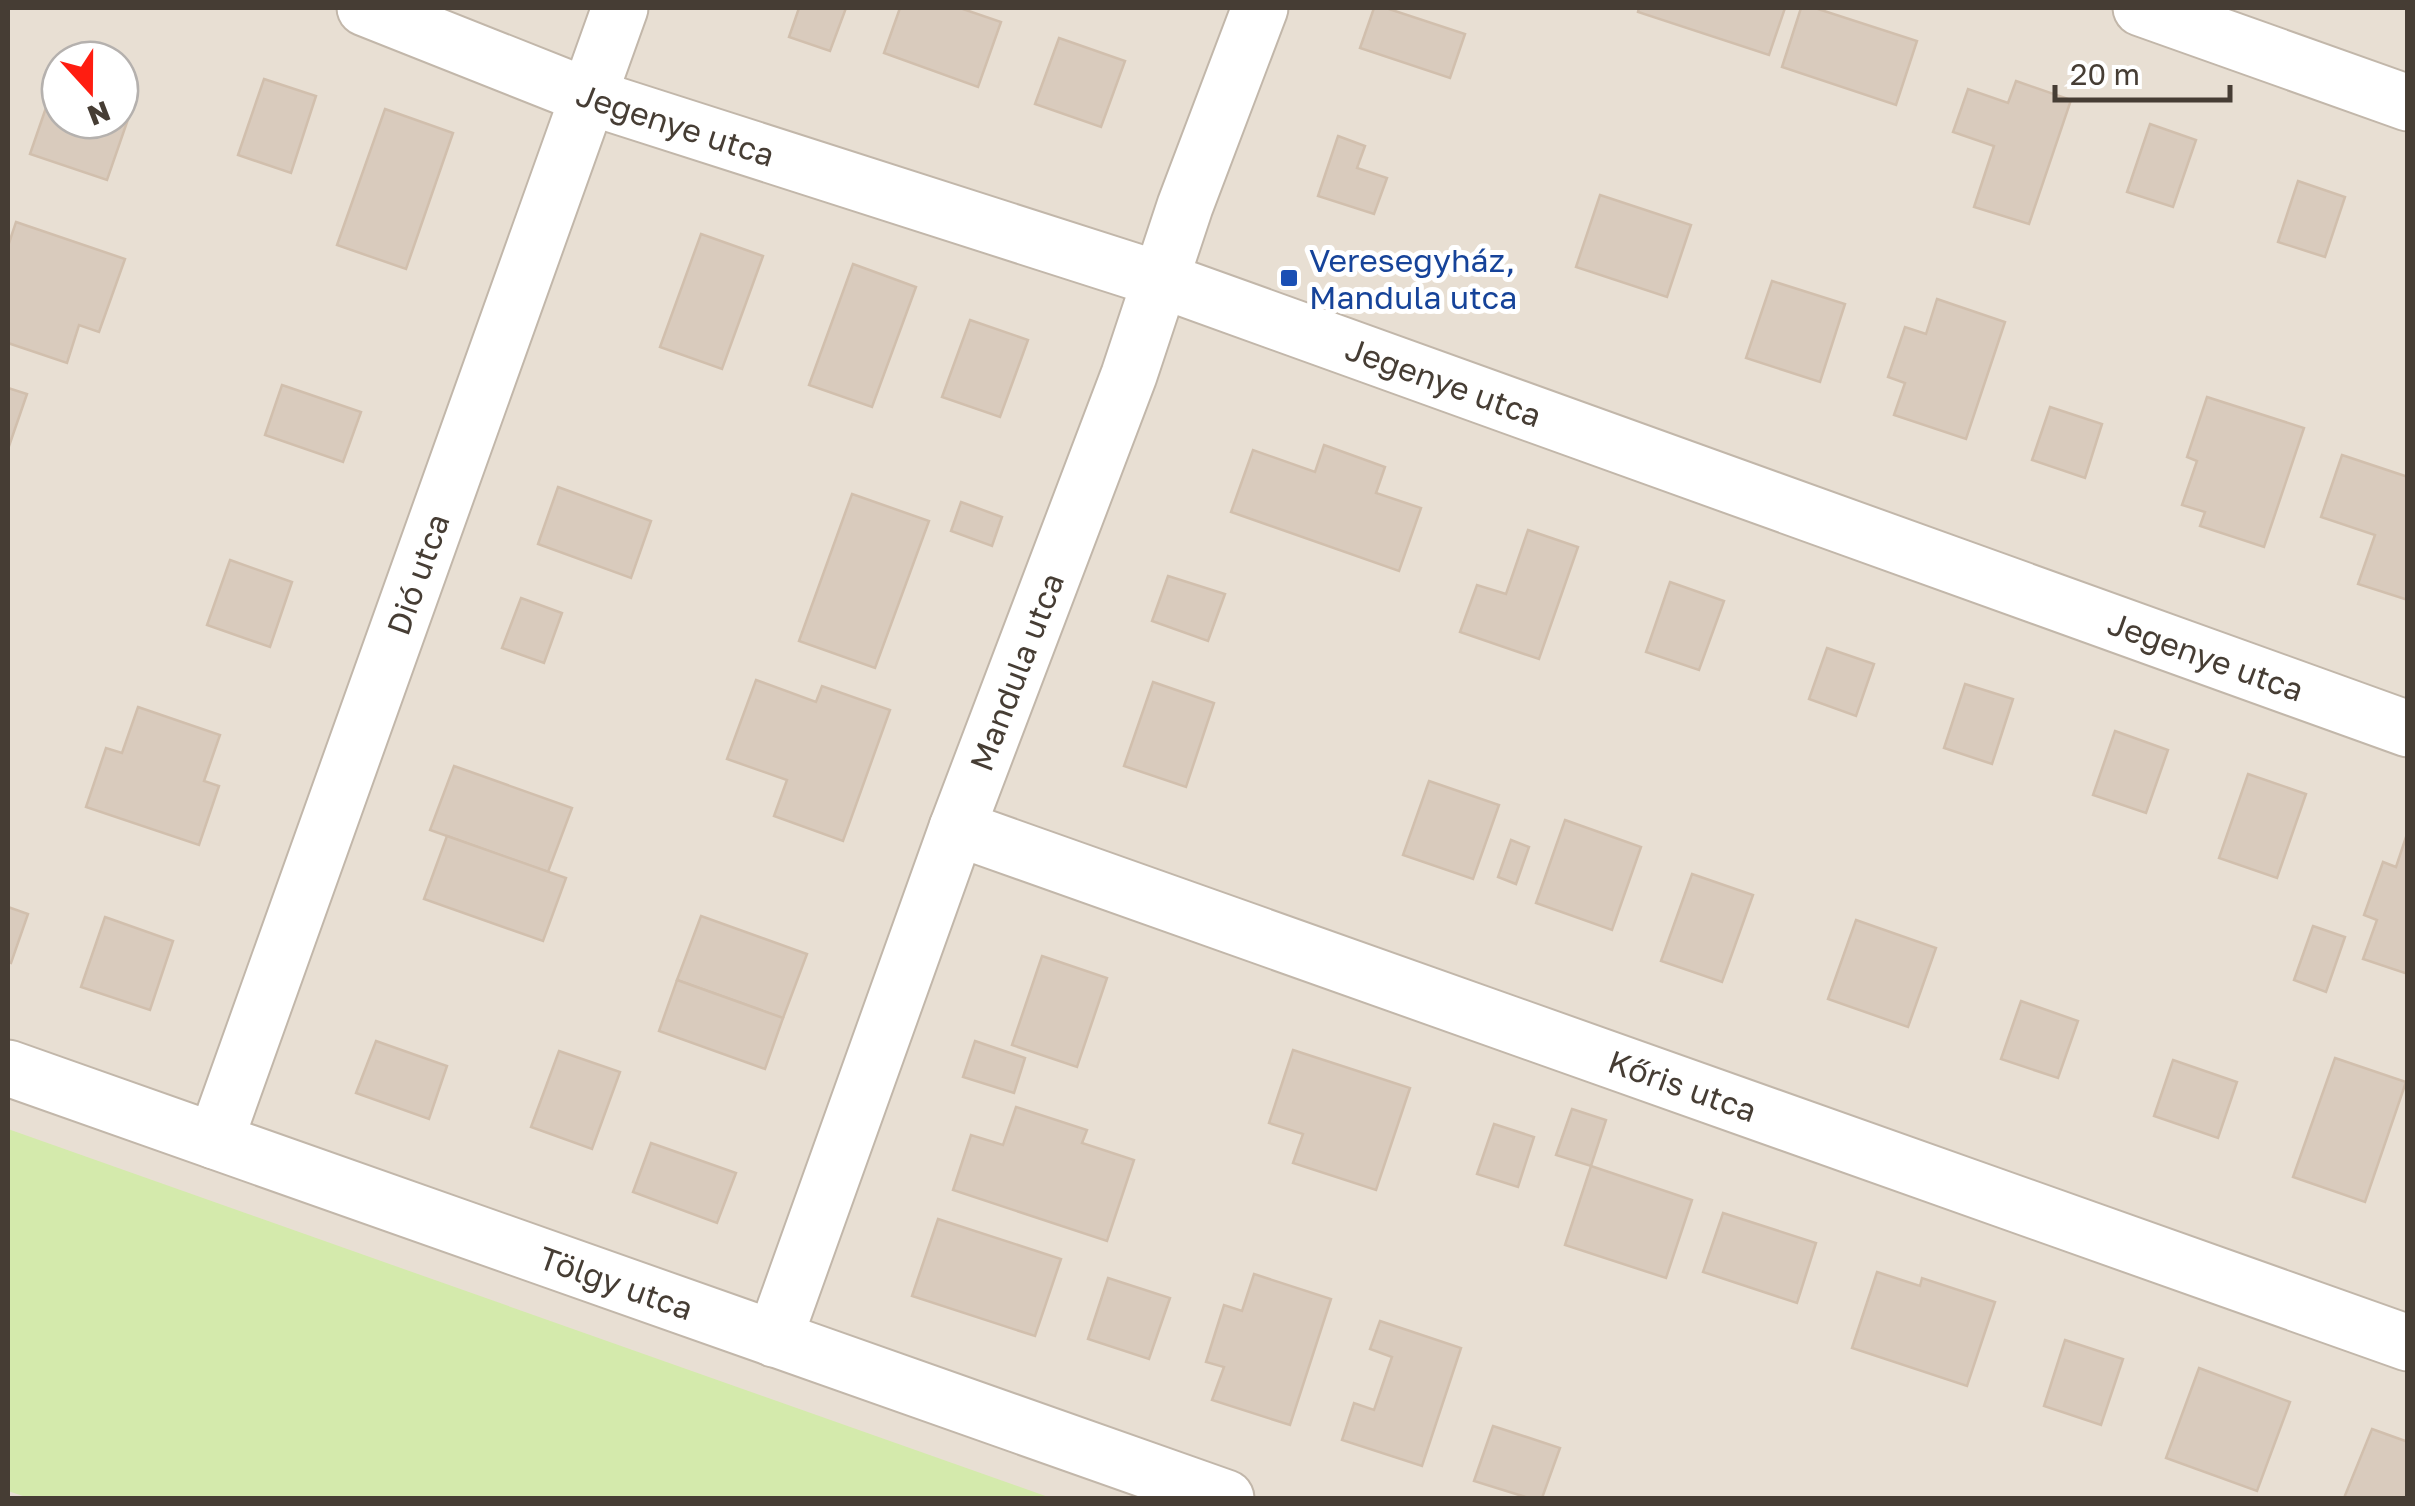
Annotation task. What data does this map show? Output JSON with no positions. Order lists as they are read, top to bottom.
{
  "streets": {
    "street": [
      "Jegenye utca",
      "Dió utca",
      "Mandula utca",
      "Kőris utca",
      "Tölgy utca"
    ]
  },
  "crossings": [
    ["Jegenye utca", "Dió utca"],
    ["Jegenye utca", "Mandula utca"],
    ["Dió utca", "Tölgy utca"],
    ["Mandula utca", "Kőris utca"],
    ["Mandula utca", "Tölgy utca"]
  ],
  "places": {
    "transit": ["Veresegyház, Mandula utca"]
  },
  "scale_bar": "20 m",
  "north": "bottom"
}
